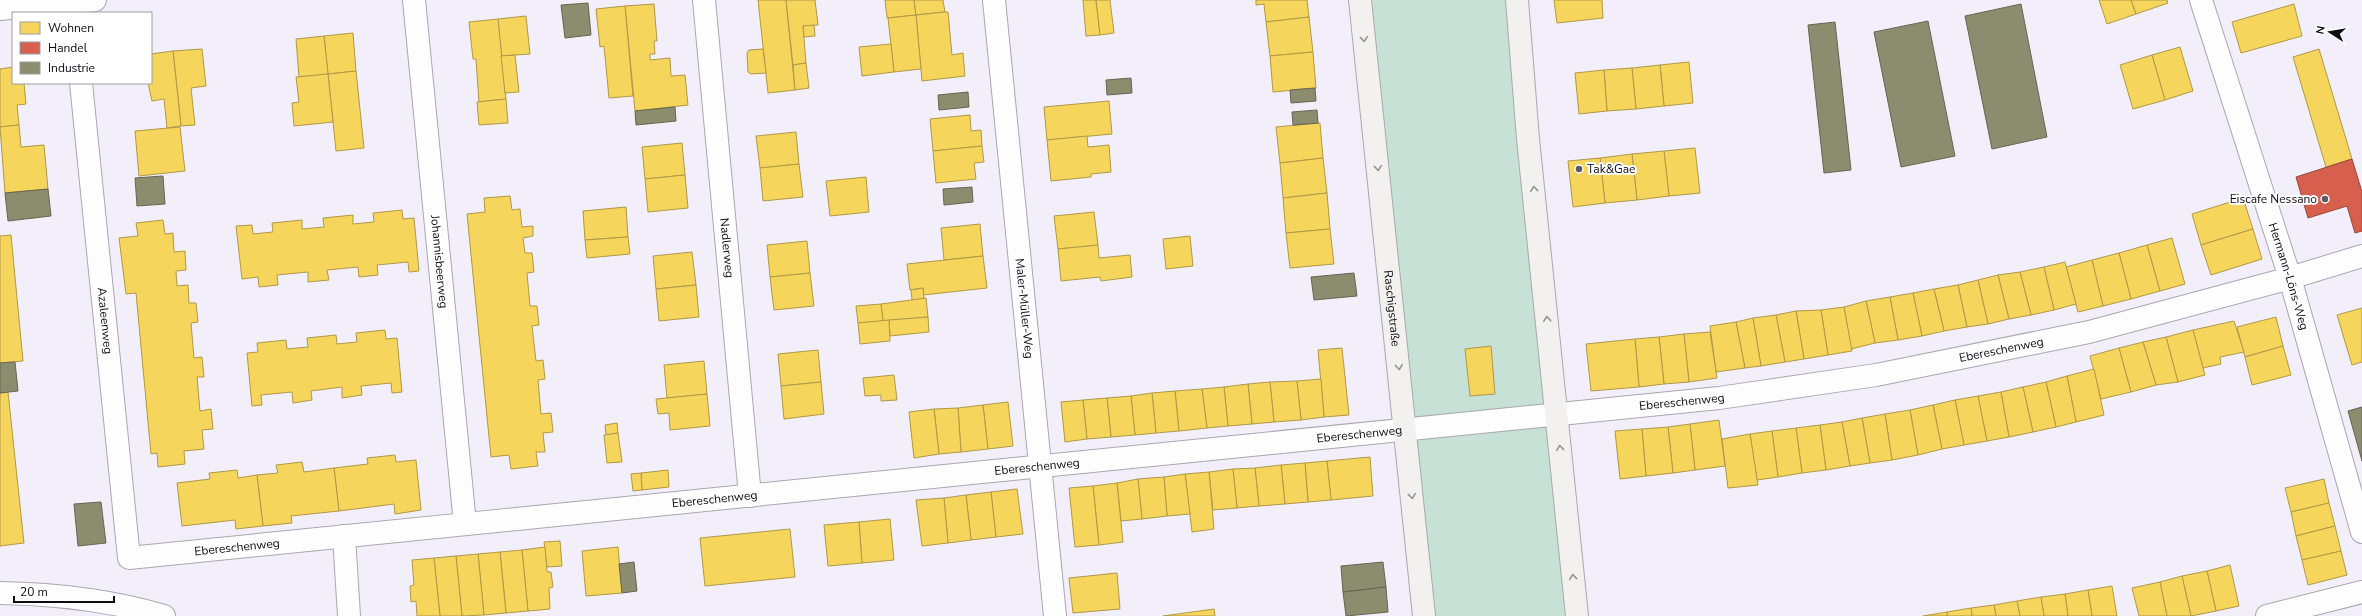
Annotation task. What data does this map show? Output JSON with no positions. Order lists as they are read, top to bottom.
{
  "streets": {
    "street": [
      "Nadlerweg",
      "Johannisbeerweg",
      "Hermann-Löns-Weg",
      "Maler-Müller-Weg",
      "Raschigstraße",
      "Azaleenweg",
      "Ebereschenweg"
    ]
  },
  "crossings": [
    ["Nadlerweg", "Ebereschenweg"],
    ["Johannisbeerweg", "Ebereschenweg"],
    ["Hermann-Löns-Weg", "Ebereschenweg"],
    ["Maler-Müller-Weg", "Ebereschenweg"],
    ["Raschigstraße", "Ebereschenweg"],
    ["Azaleenweg", "Ebereschenweg"]
  ],
  "places": ["Tak&Gae", "Eiscafe Nessano"],
  "legend": ["Wohnen", "Handel", "Industrie"],
  "scale_bar": "20 m",
  "north": "left"
}
